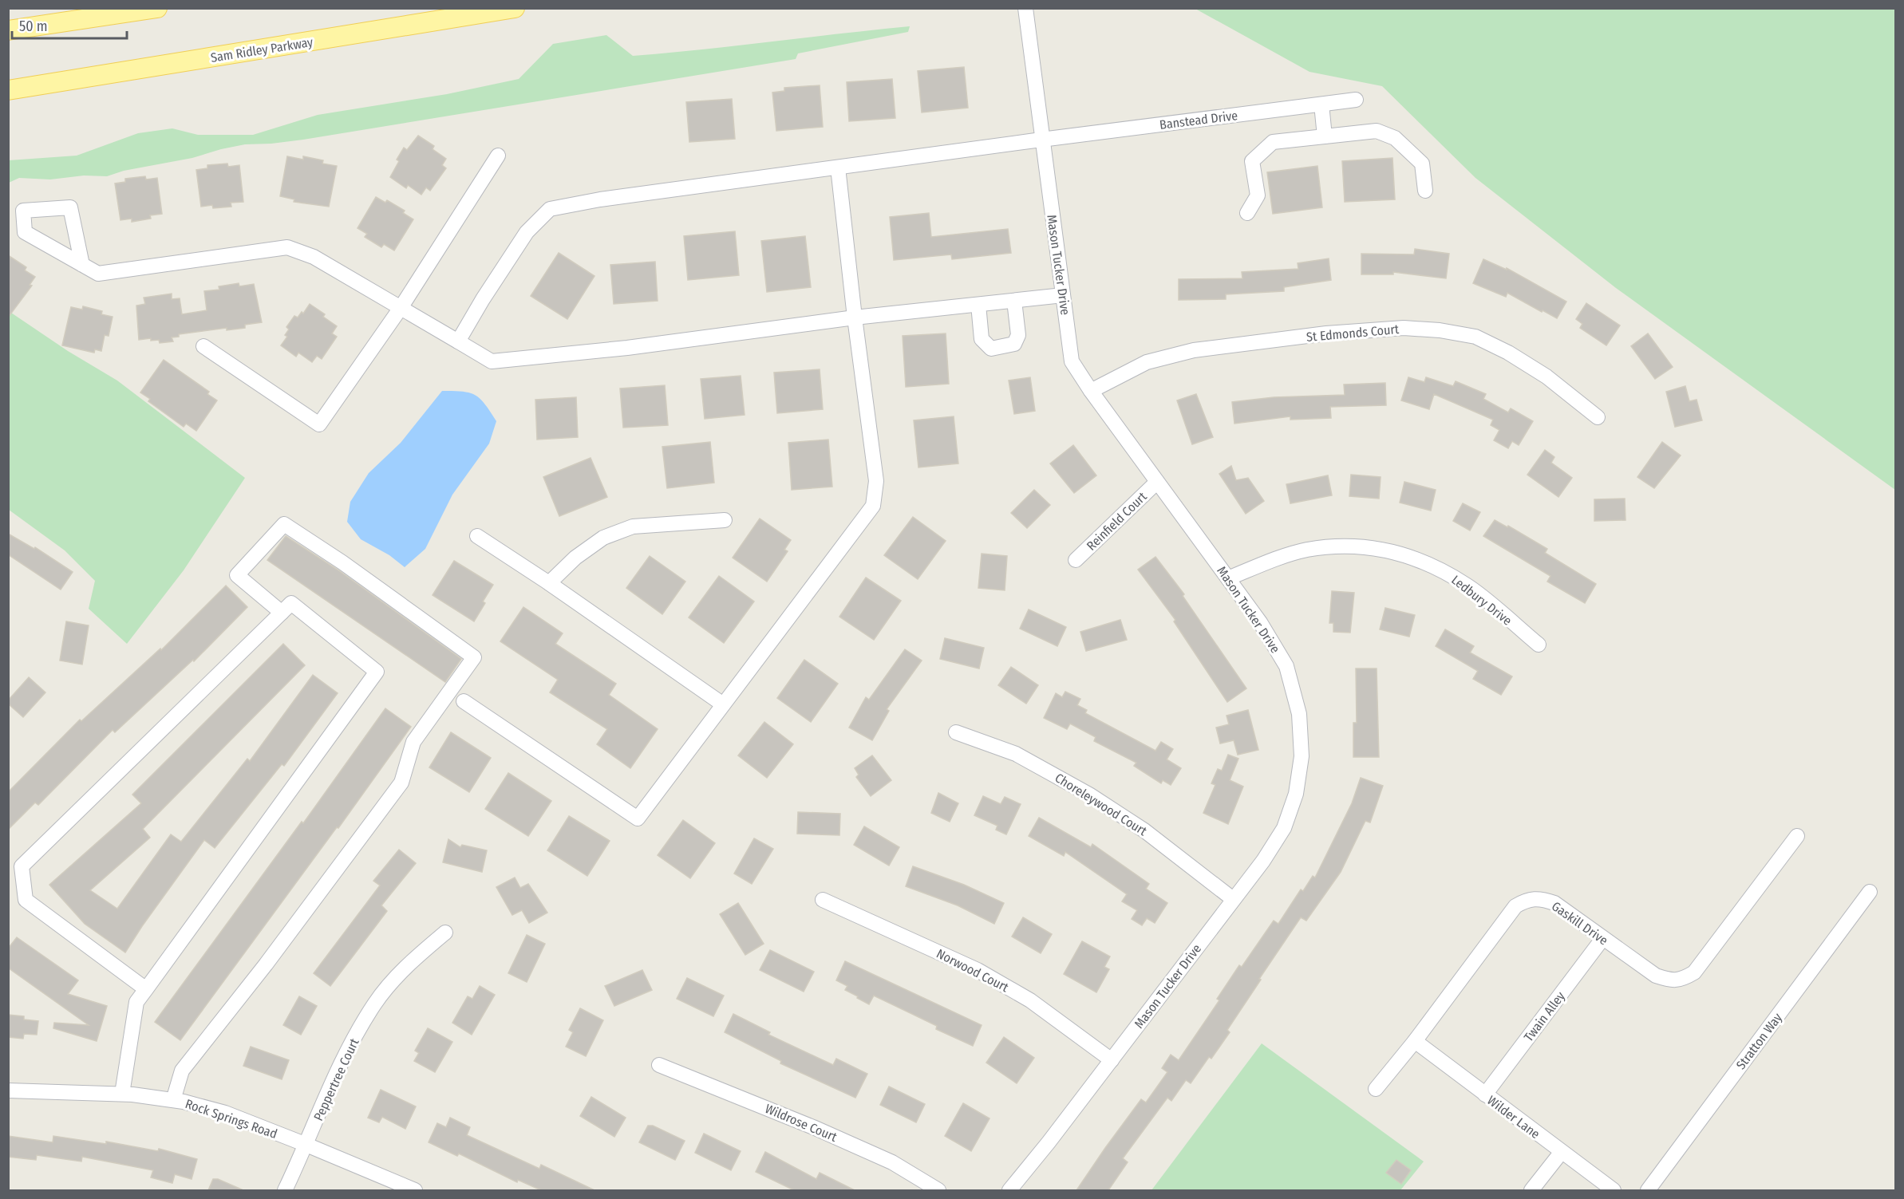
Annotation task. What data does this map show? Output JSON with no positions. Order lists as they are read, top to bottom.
{
  "streets": {
    "main road": ["Sam Ridley Parkway"],
    "street": [
      "Banstead Drive",
      "Mason Tucker Drive",
      "St Edmonds Court",
      "Reinfield Court",
      "Ledbury Drive",
      "Choreleywood Court",
      "Gaskill Drive",
      "Norwood Court",
      "Twain Alley",
      "Stratton Way",
      "Peppertree Court",
      "Wilder Lane",
      "Rock Springs Road",
      "Wildrose Court"
    ]
  },
  "crossings": [
    ["Banstead Drive", "Mason Tucker Drive"],
    ["Mason Tucker Drive", "St Edmonds Court"],
    ["Mason Tucker Drive", "Reinfield Court"],
    ["Mason Tucker Drive", "Ledbury Drive"],
    ["Mason Tucker Drive", "Choreleywood Court"],
    ["Mason Tucker Drive", "Norwood Court"],
    ["Gaskill Drive", "Twain Alley"],
    ["Gaskill Drive", "Wilder Lane"],
    ["Twain Alley", "Wilder Lane"],
    ["Peppertree Court", "Rock Springs Road"]
  ],
  "scale_bar": "50 m"
}
